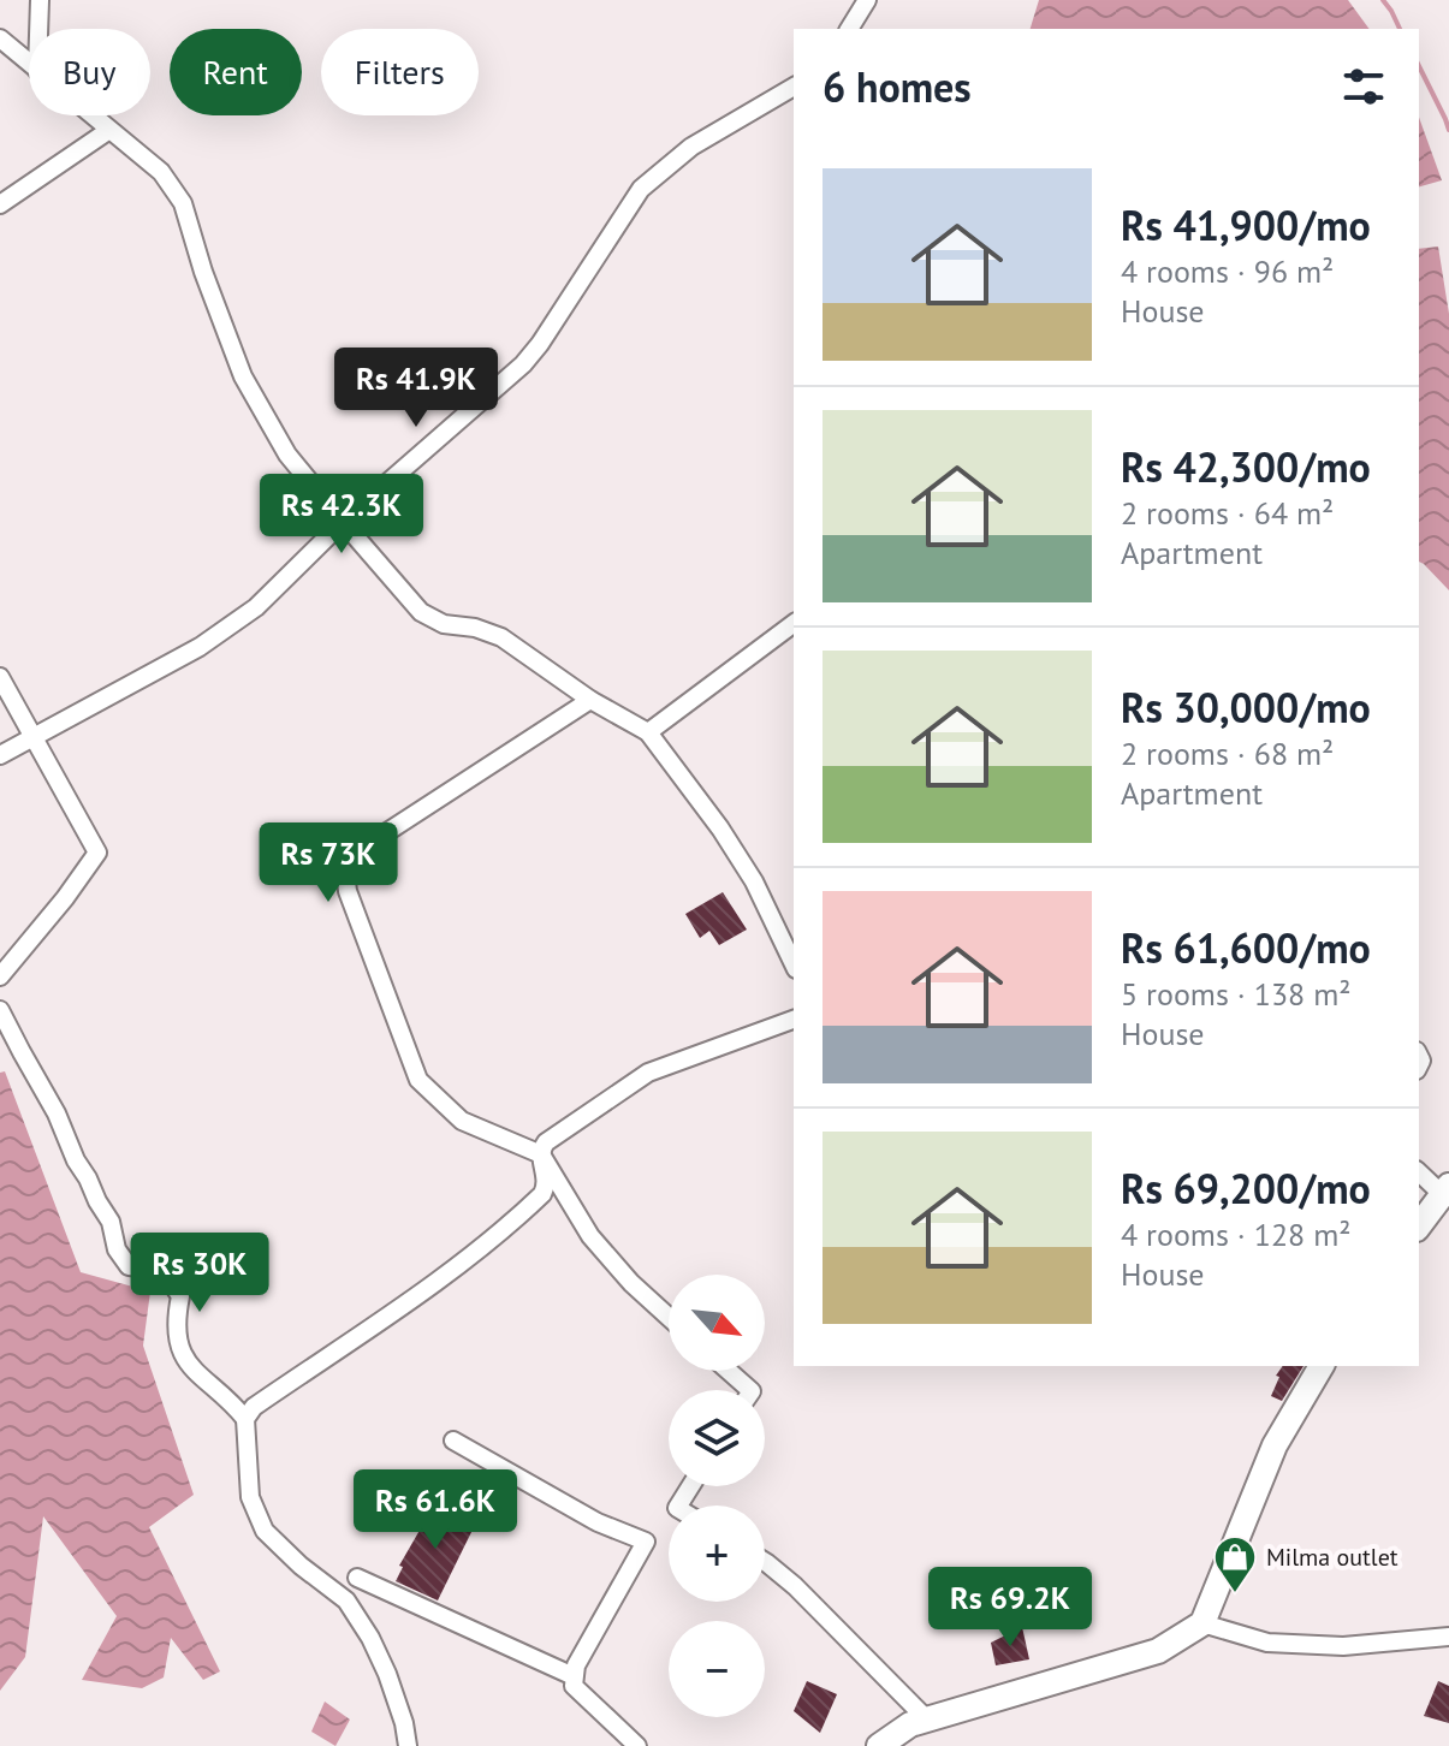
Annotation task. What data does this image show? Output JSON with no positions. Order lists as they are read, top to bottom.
{
  "places": {
    "shop": ["Milma outlet"]
  },
  "north": "bottom right",
  "page": {
    "chip": ["Buy", "Rent", "Filters"],
    "heading": "6 homes",
    "list": [
      {
        "name": "Rs 41,900/mo",
        "note": "4 rooms · 96 m² · House"
      },
      {
        "name": "Rs 42,300/mo",
        "note": "2 rooms · 64 m² · Apartment"
      },
      {
        "name": "Rs 30,000/mo",
        "note": "2 rooms · 68 m² · Apartment"
      },
      {
        "name": "Rs 61,600/mo",
        "note": "5 rooms · 138 m² · House"
      },
      {
        "name": "Rs 69,200/mo",
        "note": "4 rooms · 128 m² · House"
      }
    ],
    "price": [
      "Rs 41.9K",
      "Rs 42.3K",
      "Rs 73K",
      "Rs 30K",
      "Rs 61.6K",
      "Rs 69.2K"
    ],
    "map_buttons": ["+", "−"]
  }
}
